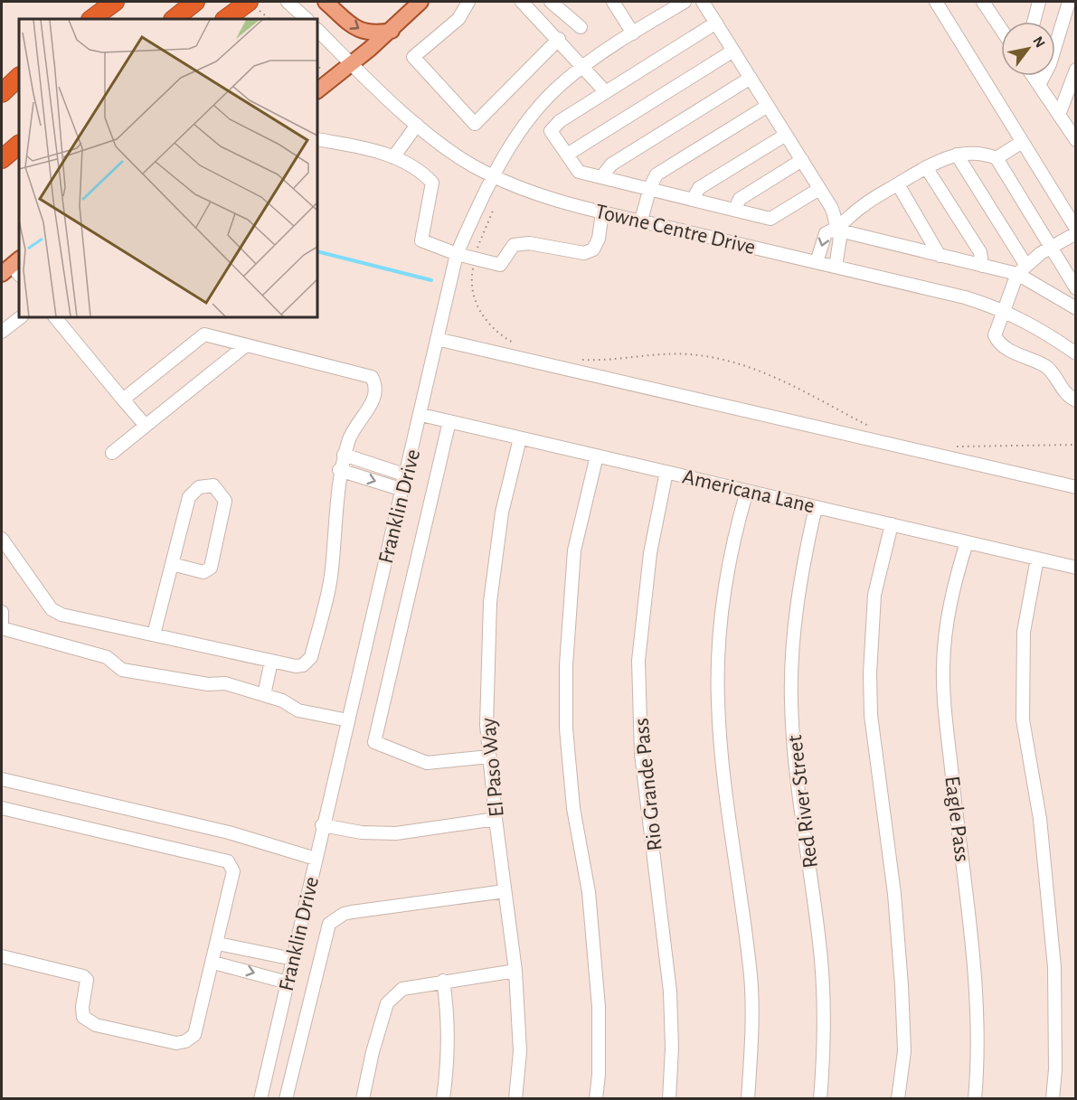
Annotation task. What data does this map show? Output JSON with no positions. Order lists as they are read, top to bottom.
{
  "streets": {
    "street": [
      "Towne Centre Drive",
      "Americana Lane",
      "Franklin Drive",
      "El Paso Way",
      "Rio Grande Pass",
      "Red River Street",
      "Eagle Pass"
    ]
  },
  "crossings": [
    ["Towne Centre Drive", "Franklin Drive"],
    ["Americana Lane", "Franklin Drive"],
    ["Americana Lane", "El Paso Way"],
    ["Americana Lane", "Rio Grande Pass"],
    ["Americana Lane", "Red River Street"],
    ["Americana Lane", "Eagle Pass"]
  ],
  "north": "top right"
}
